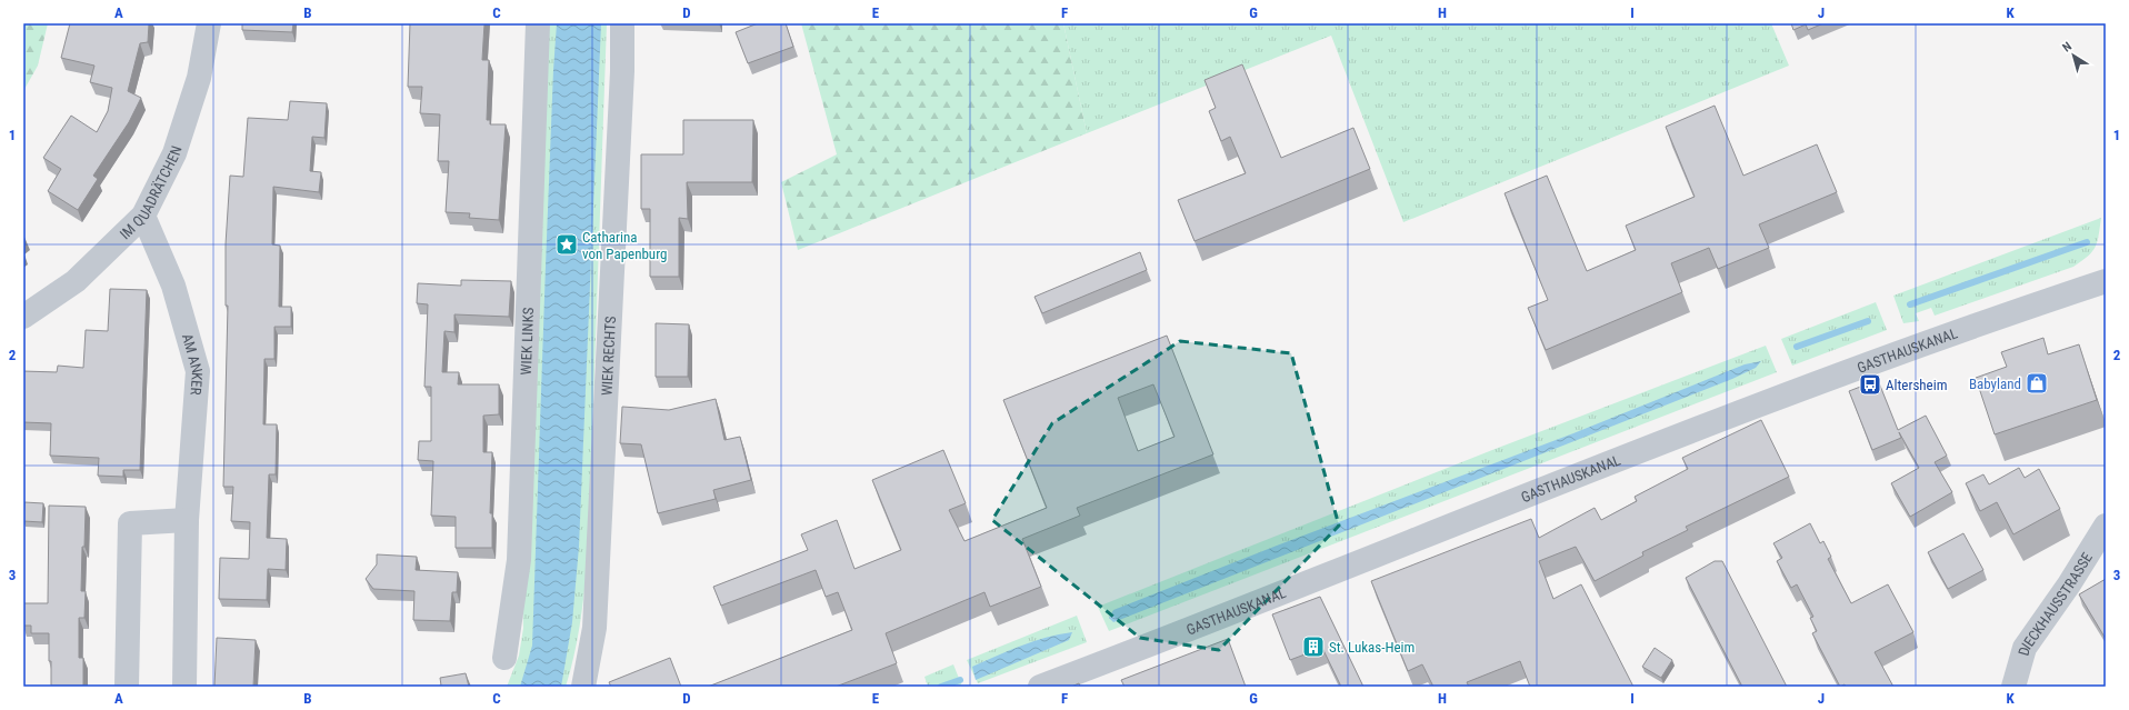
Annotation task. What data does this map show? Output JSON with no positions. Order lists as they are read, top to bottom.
{
  "streets": {
    "street": [
      "IM QUADRÄTCHEN",
      "WIEK LINKS",
      "GASTHAUSKANAL",
      "WIEK RECHTS",
      "AM ANKER",
      "DIECKHAUSSTRASSE"
    ]
  },
  "crossings": [
    ["IM QUADRÄTCHEN", "AM ANKER"]
  ],
  "places": {
    "place": ["Catharina von Papenburg"],
    "shop": ["Babyland"],
    "bus stop": ["Altersheim"],
    "building": ["St. Lukas-Heim"]
  },
  "north": "top left",
  "grid": {
    "columns": [
      "A",
      "B",
      "C",
      "D",
      "E",
      "F",
      "G",
      "H",
      "I",
      "J",
      "K"
    ],
    "rows": ["1", "2", "3"]
  }
}
